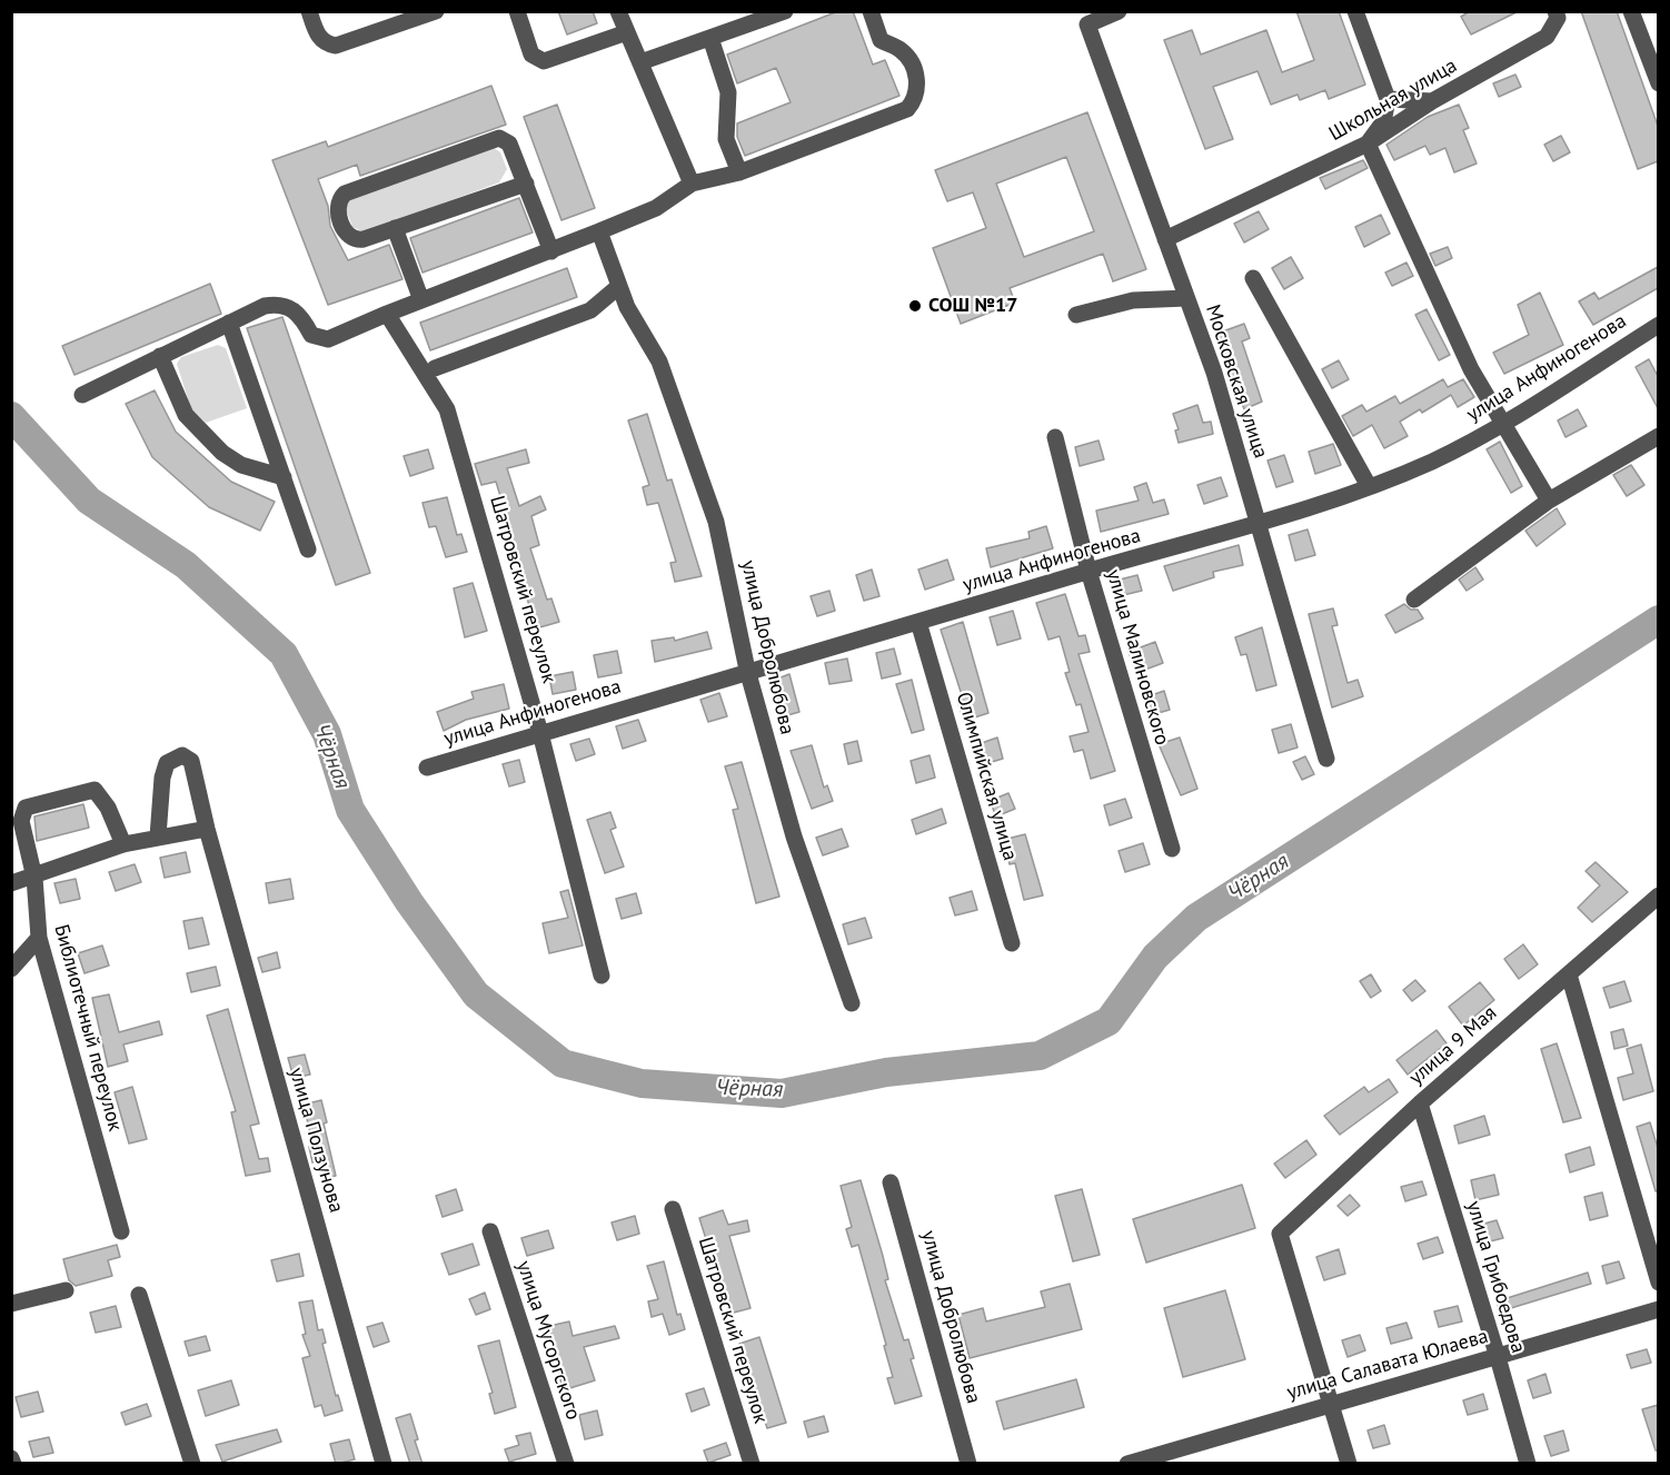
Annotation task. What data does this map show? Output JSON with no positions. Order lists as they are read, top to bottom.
{
  "streets": {
    "street": [
      "Школьная улица",
      "улица Анфиногенова",
      "Московская улица",
      "Шатровский переулок",
      "улица Добролюбова",
      "улица Малиновского",
      "Олимпийская улица",
      "Библиотечный переулок",
      "улица 9 Мая",
      "улица Ползунова",
      "улица Грибоедова",
      "улица Мусоргского",
      "улица Салавата Юлаева"
    ]
  },
  "crossings": [
    ["Школьная улица", "Московская улица"],
    ["улица Анфиногенова", "Московская улица"],
    ["улица Анфиногенова", "Шатровский переулок"],
    ["улица Анфиногенова", "улица Добролюбова"],
    ["улица Анфиногенова", "улица Малиновского"],
    ["улица Анфиногенова", "Олимпийская улица"],
    ["улица 9 Мая", "улица Грибоедова"],
    ["улица 9 Мая", "улица Салавата Юлаева"],
    ["улица Грибоедова", "улица Салавата Юлаева"]
  ],
  "water": ["Чёрная"],
  "places": ["СОШ №17"]
}
